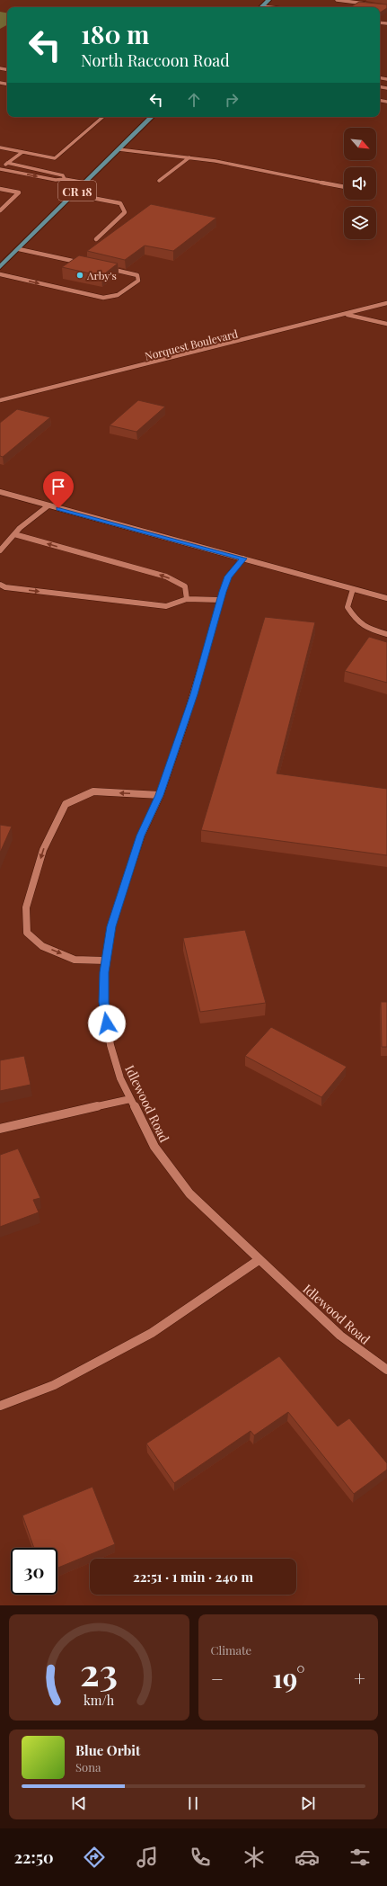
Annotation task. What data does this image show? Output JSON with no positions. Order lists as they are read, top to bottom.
{
  "streets": {
    "main road": ["CR 18"],
    "street": ["Norquest Boulevard", "Idlewood Road"]
  },
  "places": ["Arby's"],
  "north": "bottom right",
  "page": {
    "turn": ["180 m", "North Raccoon Road"],
    "limit": "30",
    "trip": "22:51 · 1 min · 240 m",
    "tile": "Climate",
    "heat": ["−", "19°", "+"],
    "song": ["Blue Orbit", "Sona"],
    "tabs": "22:50",
    "gauge": ["23", "km/h"]
  }
}
